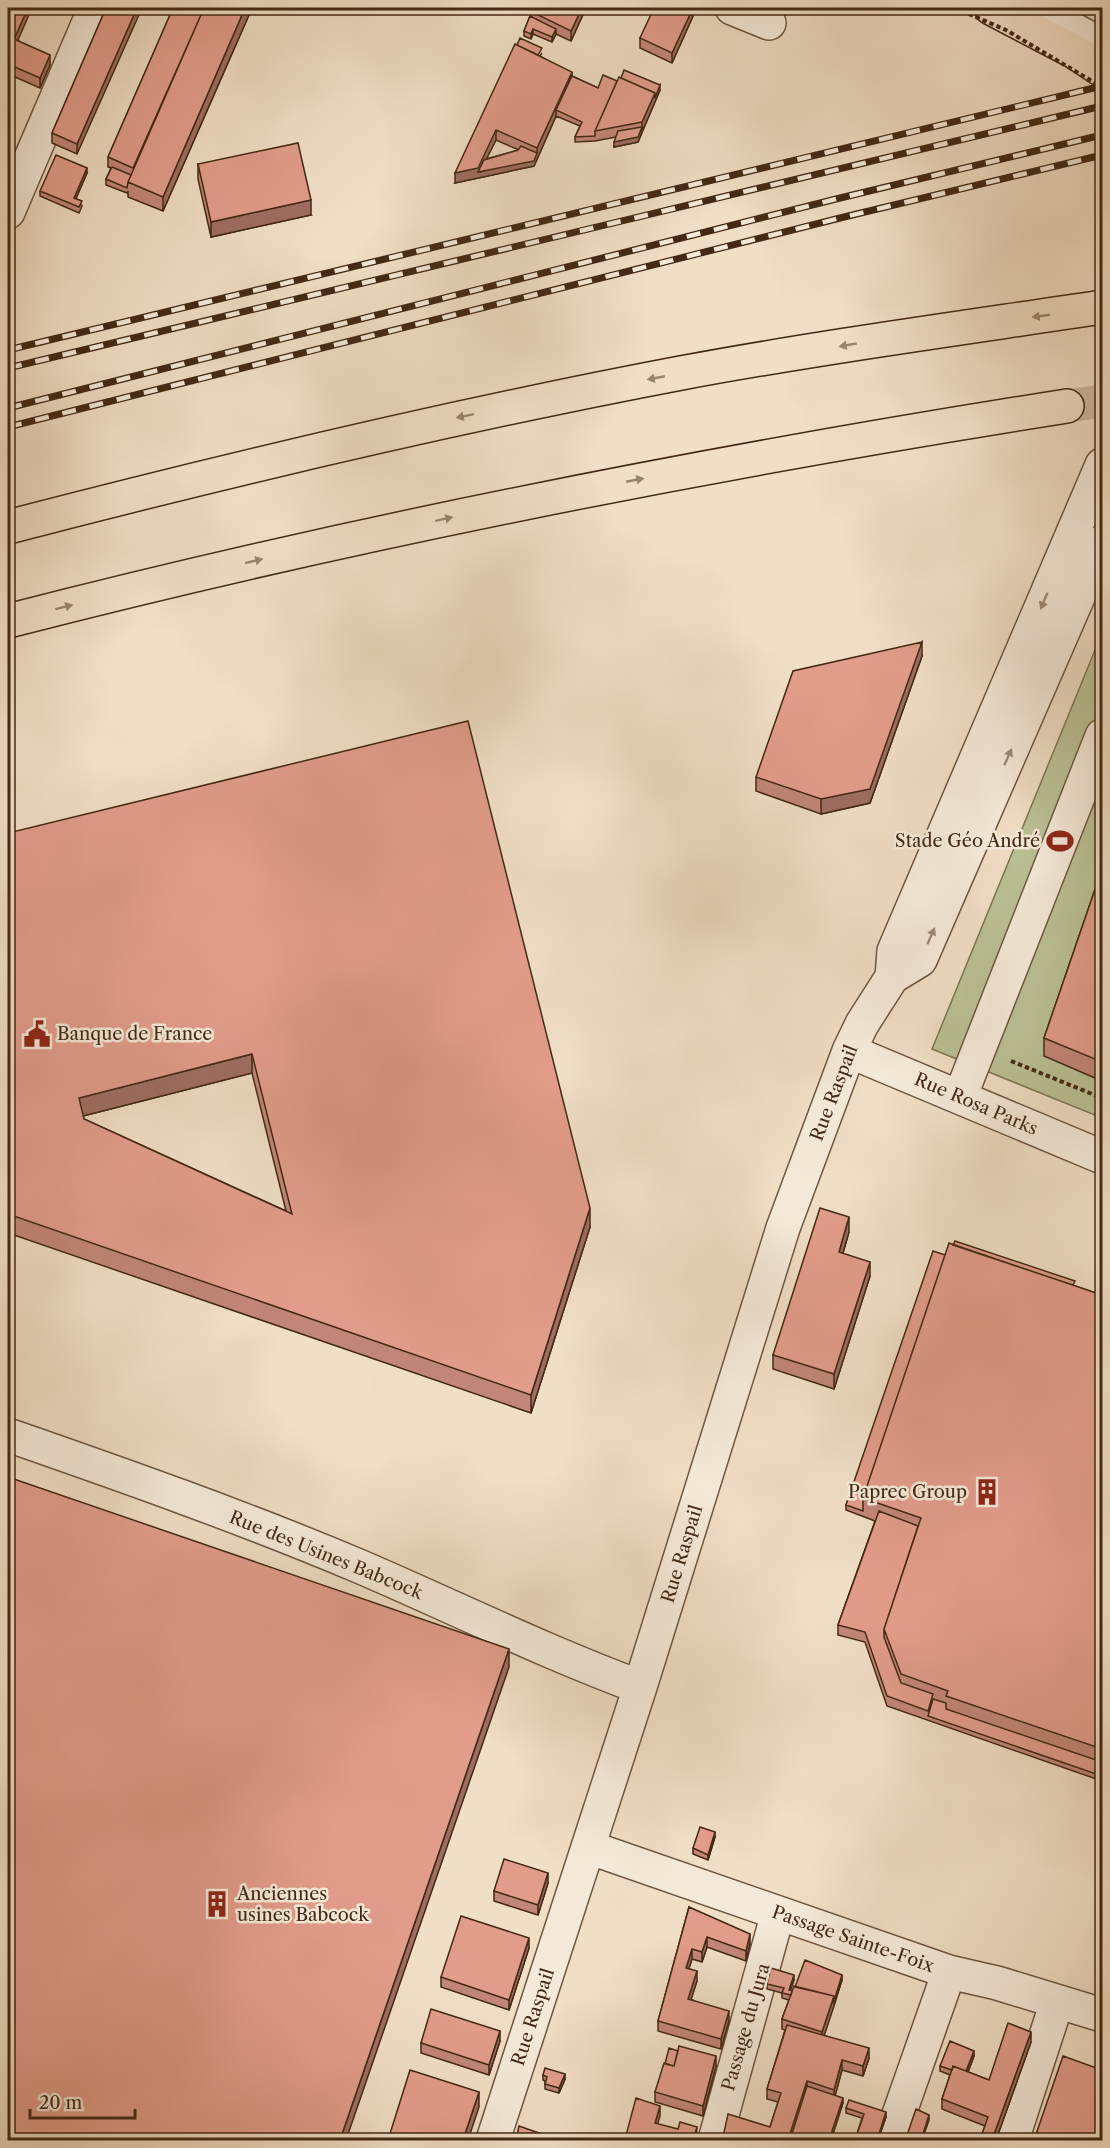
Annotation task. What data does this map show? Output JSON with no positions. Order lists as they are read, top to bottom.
{
  "streets": {
    "street": [
      "Rue Raspail",
      "Rue Rosa Parks",
      "Rue des Usines Babcock",
      "Passage Sainte-Foix",
      "Passage du Jura"
    ]
  },
  "crossings": [
    ["Rue Raspail", "Rue Rosa Parks"],
    ["Rue Raspail", "Rue des Usines Babcock"],
    ["Rue Raspail", "Passage Sainte-Foix"],
    ["Passage Sainte-Foix", "Passage du Jura"]
  ],
  "places": {
    "sports": ["Stade Géo André"],
    "public building": ["Banque de France"],
    "building": ["Paprec Group", "Anciennes usines Babcock"]
  },
  "scale_bar": "20 m"
}
